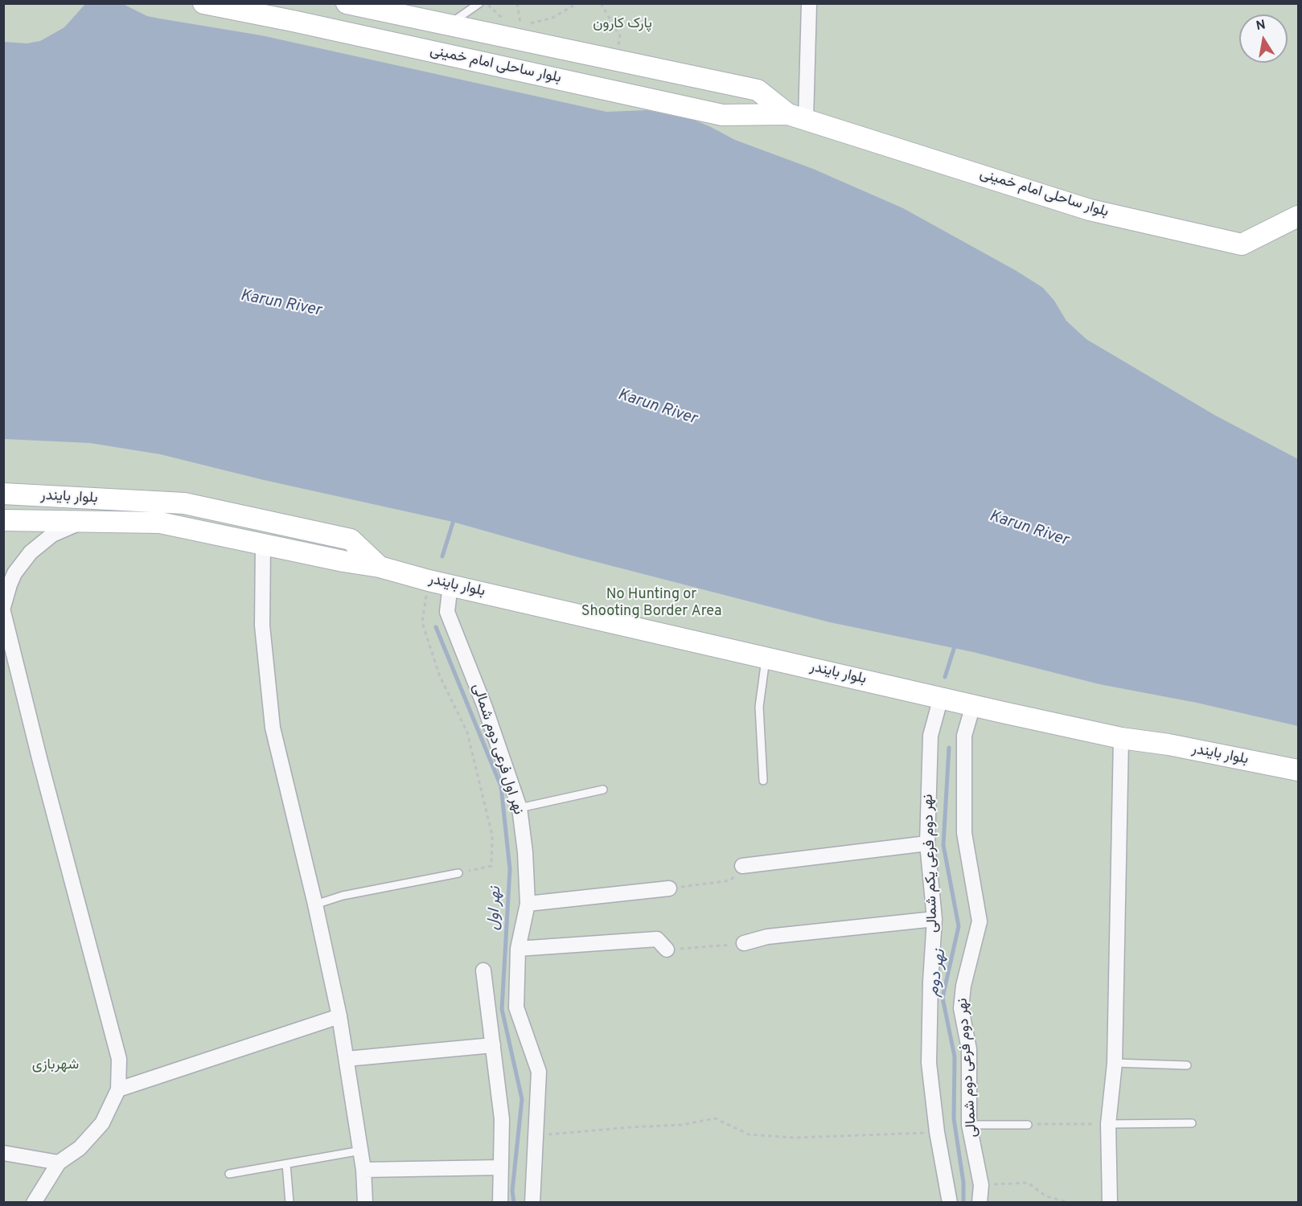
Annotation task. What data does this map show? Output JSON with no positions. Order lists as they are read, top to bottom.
{
  "streets": {
    "street": [
      "بلوار ساحلی امام خمینی",
      "بلوار بایندر",
      "نهر اول فرعی دوم شمالی",
      "نهر دوم فرعی یکم شمالی",
      "نهر دوم فرعی دوم شمالی"
    ]
  },
  "crossings": [
    ["بلوار بایندر", "نهر اول فرعی دوم شمالی"],
    ["بلوار بایندر", "نهر دوم فرعی یکم شمالی"],
    ["بلوار بایندر", "نهر دوم فرعی دوم شمالی"]
  ],
  "water": ["Karun River", "نهر اول", "نهر دوم"],
  "parks": ["پارک کارون", "No Hunting or Shooting Border Area", "شهربازی"],
  "north": "top"
}
